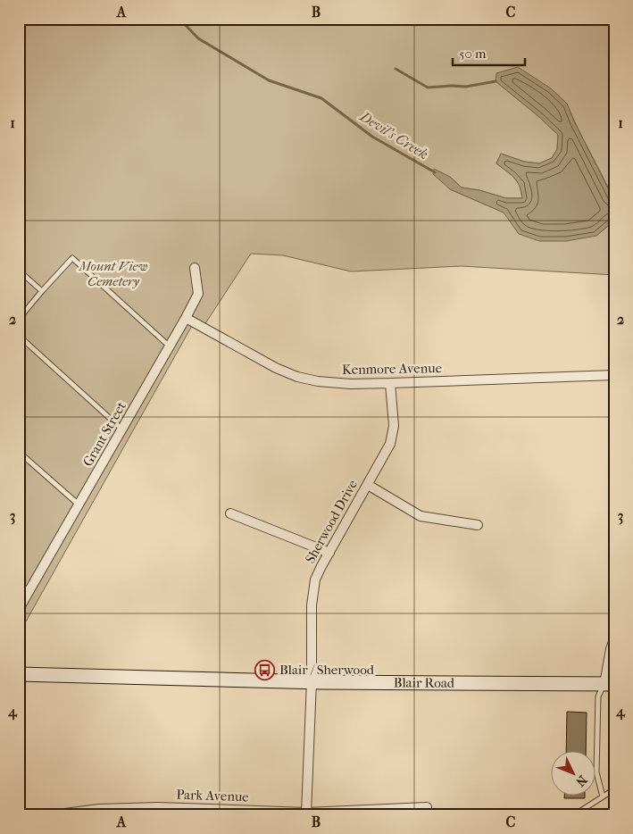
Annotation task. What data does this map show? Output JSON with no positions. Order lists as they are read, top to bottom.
{
  "streets": {
    "street": [
      "Kenmore Avenue",
      "Grant Street",
      "Sherwood Drive",
      "Blair Road",
      "Park Avenue"
    ]
  },
  "crossings": [
    ["Kenmore Avenue", "Grant Street"],
    ["Kenmore Avenue", "Sherwood Drive"],
    ["Sherwood Drive", "Blair Road"],
    ["Sherwood Drive", "Park Avenue"]
  ],
  "water": ["Devil's Creek"],
  "parks": ["Mount View Cemetery"],
  "places": {
    "bus stop": ["Blair / Sherwood"]
  },
  "scale_bar": "50 m",
  "north": "bottom right",
  "grid": {
    "columns": ["A", "B", "C"],
    "rows": [
      "1",
      "2",
      "3",
      "4"
    ]
  }
}
